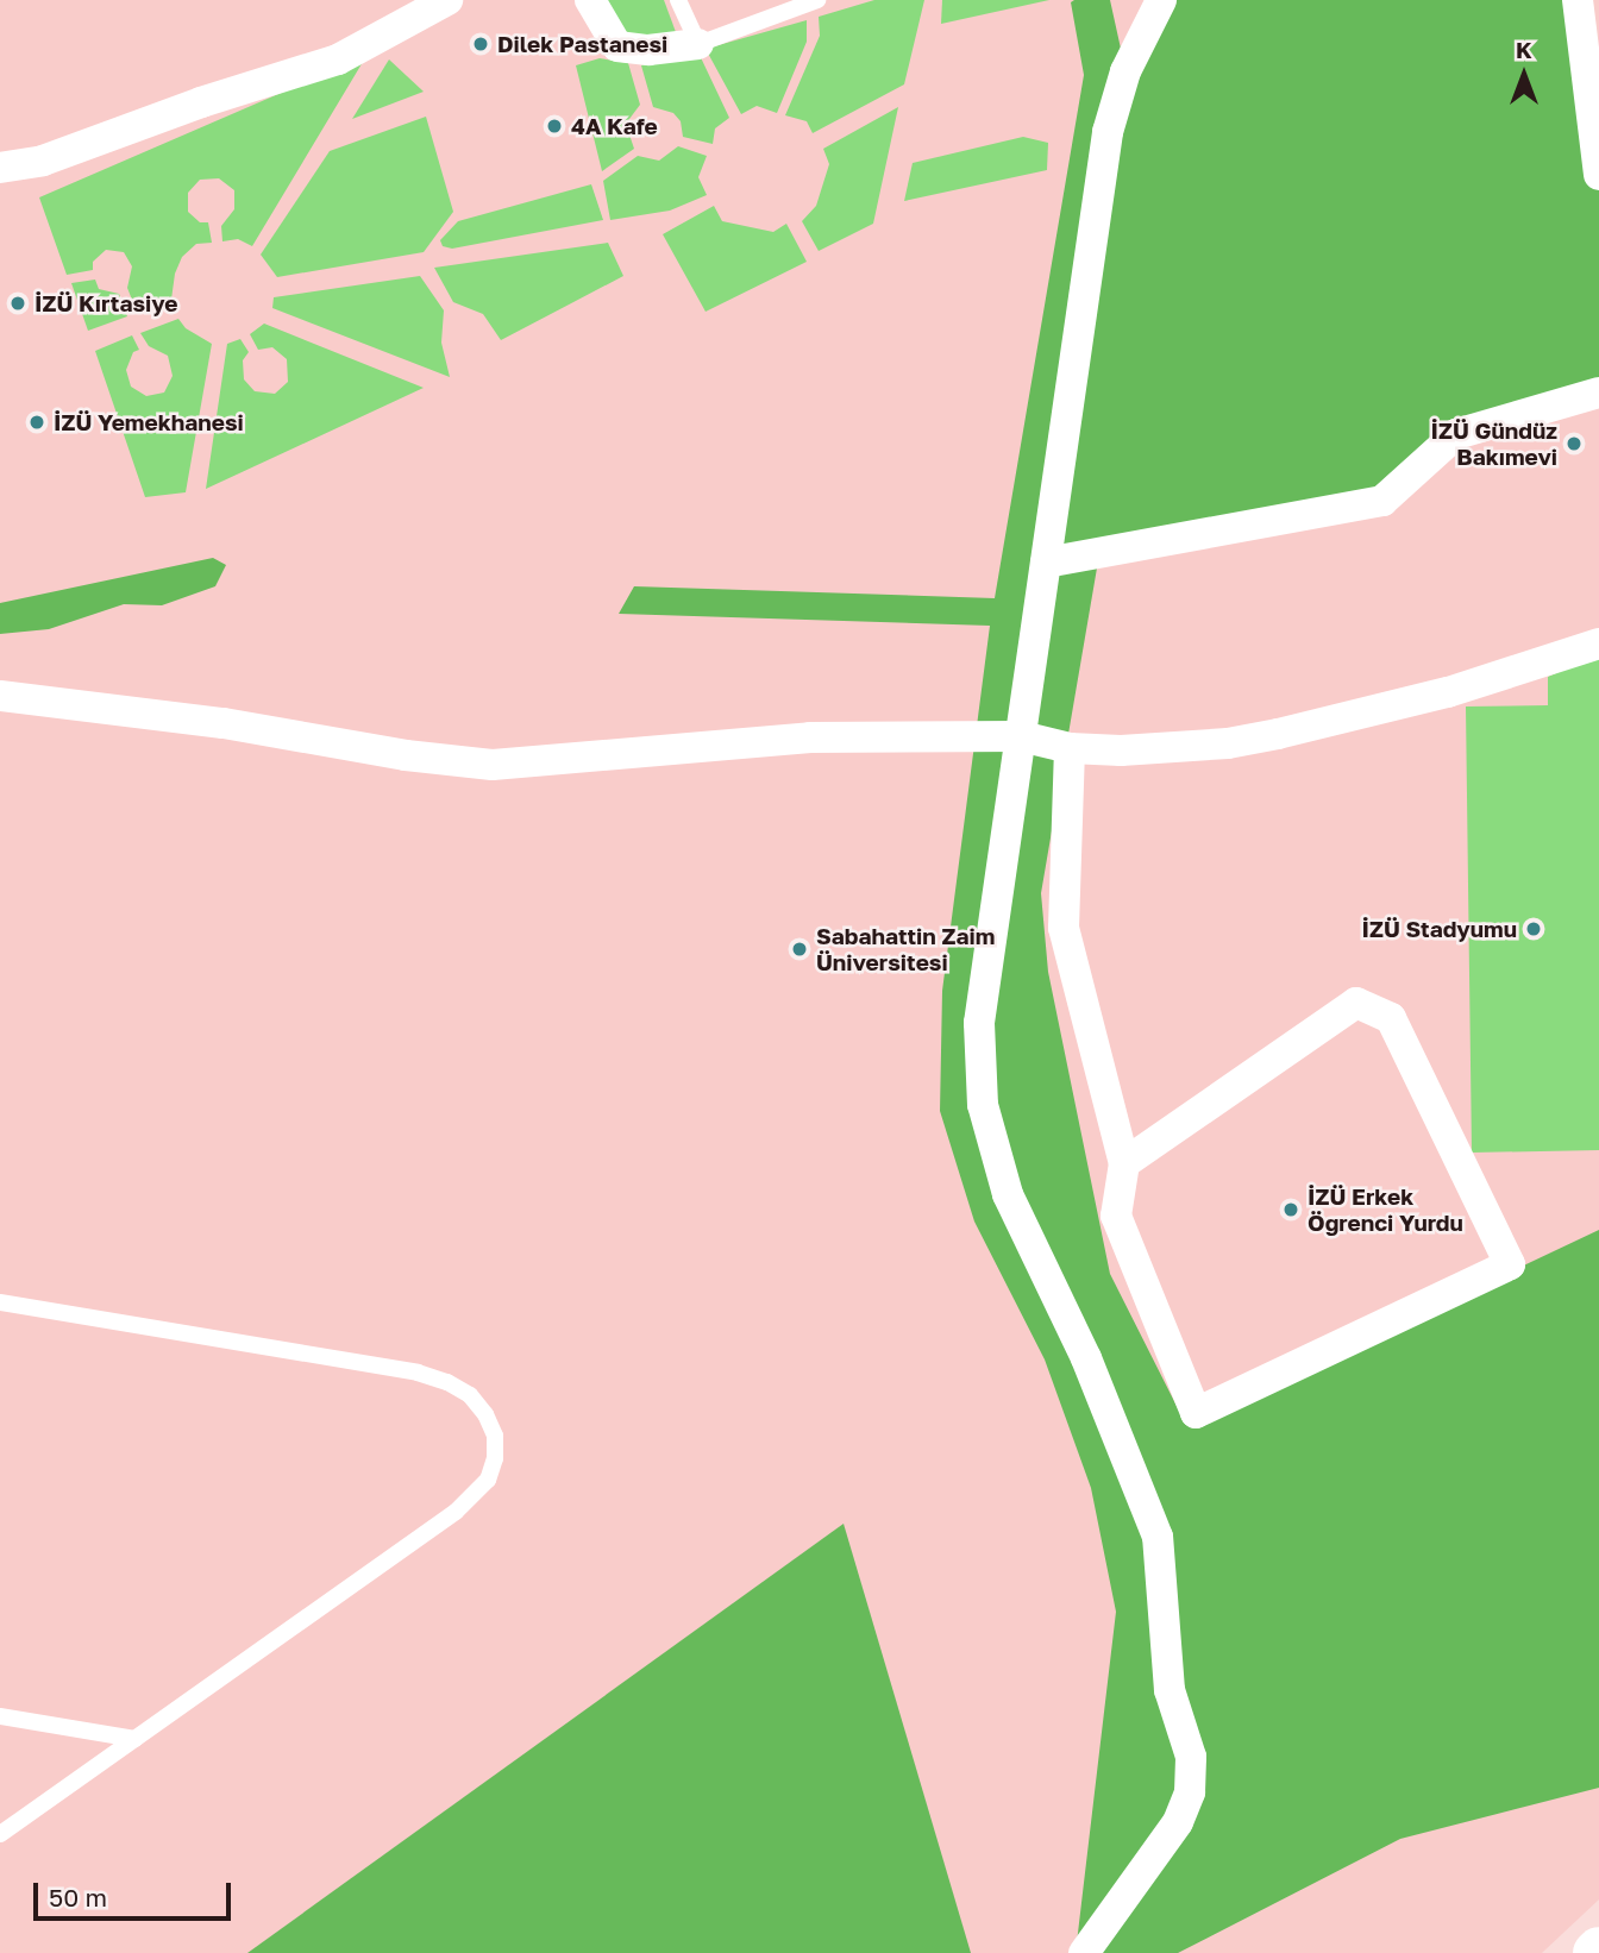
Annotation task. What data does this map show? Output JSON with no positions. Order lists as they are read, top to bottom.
{
  "places": [
    "Dilek Pastanesi",
    "4A Kafe",
    "İZÜ Kırtasiye",
    "İZÜ Yemekhanesi",
    "İZÜ Gündüz Bakımevi",
    "İZÜ Stadyumu",
    "Sabahattin Zaim Üniversitesi",
    "İZÜ Erkek Öğrenci Yurdu"
  ],
  "scale_bar": "50 m",
  "north": "top"
}
